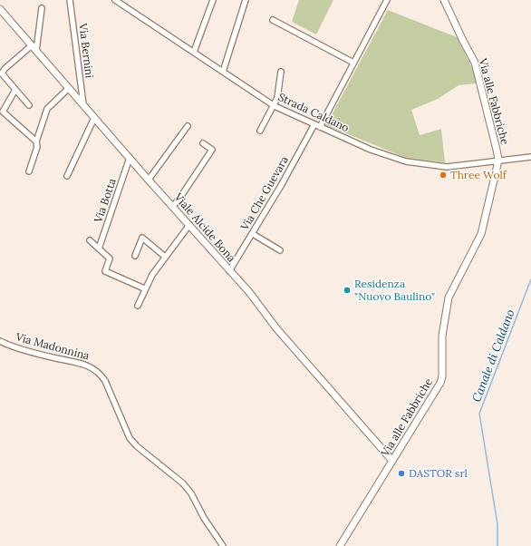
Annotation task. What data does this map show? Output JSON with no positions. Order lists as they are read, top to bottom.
{
  "streets": {
    "street": [
      "Via Bernini",
      "Via alle Fabbriche",
      "Strada Caldano",
      "Via Che Guevara",
      "Via Botta",
      "Viale Alcide Bona",
      "Via Madonnina"
    ]
  },
  "crossings": [
    ["Via Bernini", "Viale Alcide Bona"],
    ["Via alle Fabbriche", "Strada Caldano"],
    ["Via alle Fabbriche", "Viale Alcide Bona"],
    ["Strada Caldano", "Via Che Guevara"],
    ["Via Che Guevara", "Viale Alcide Bona"],
    ["Via Botta", "Viale Alcide Bona"]
  ],
  "water": ["Canale di Caldano"],
  "places": ["Three Wolf", "Residenza \"Nuovo Baulino\"", "DASTOR srl"]
}
